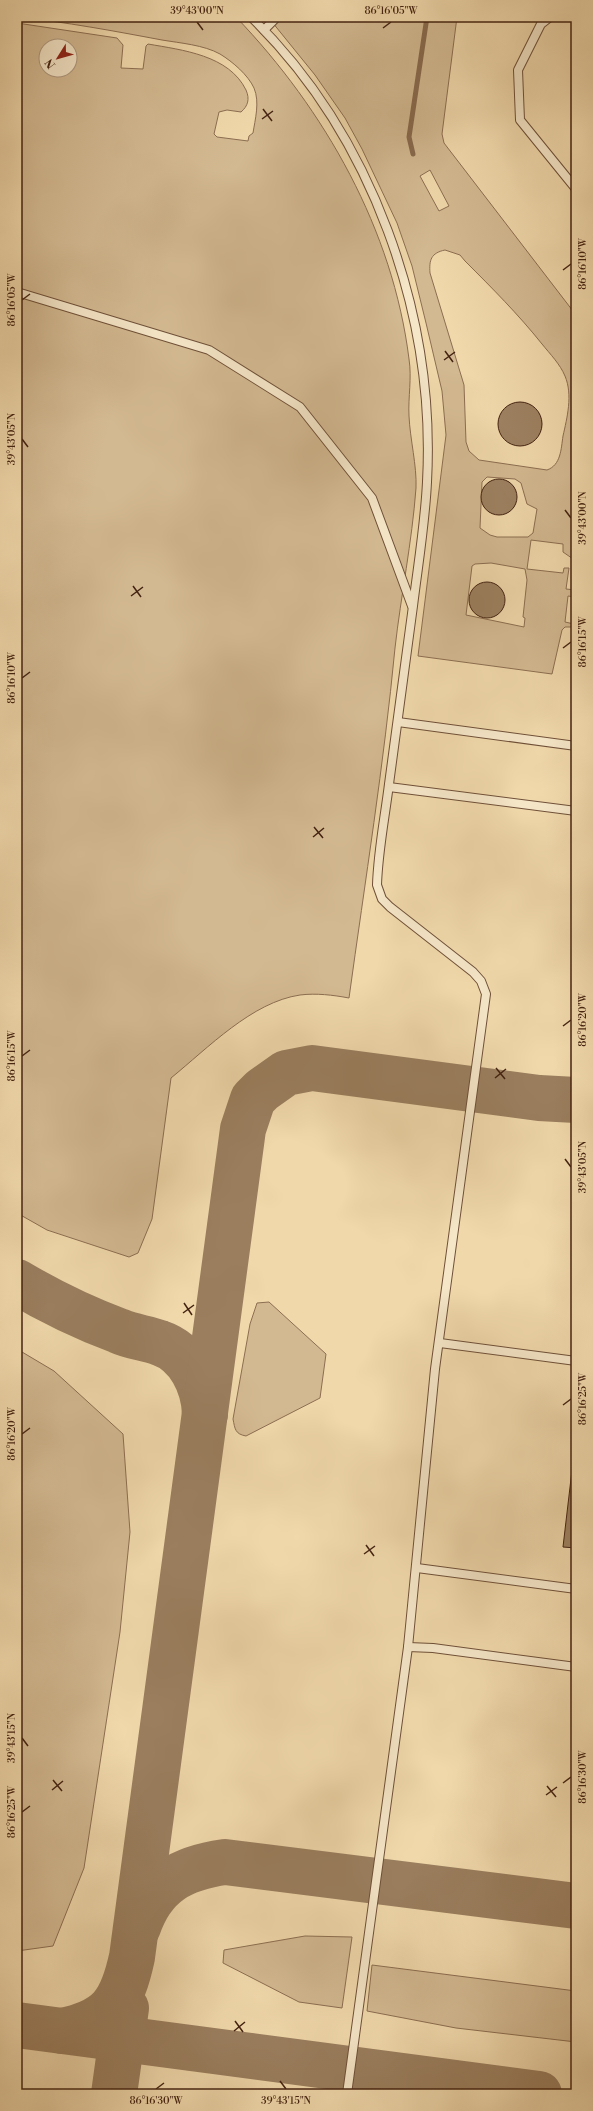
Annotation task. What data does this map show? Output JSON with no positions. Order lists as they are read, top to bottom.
{
  "north": "bottom left",
  "coordinates": [
    "39°43'00\"N",
    "86°16'05\"W",
    "86°16'10\"W",
    "39°43'05\"N",
    "86°16'15\"W",
    "86°16'20\"W",
    "86°16'25\"W",
    "39°43'15\"N",
    "86°16'30\"W"
  ]
}
